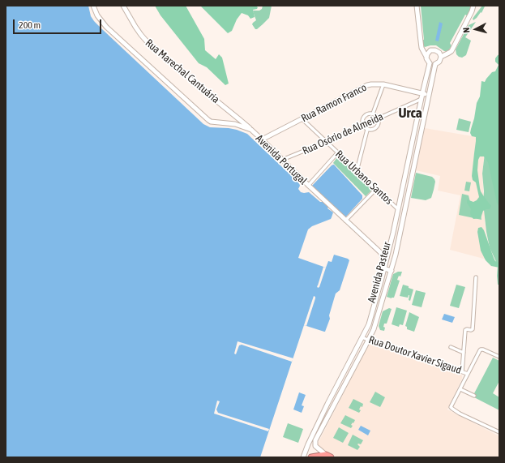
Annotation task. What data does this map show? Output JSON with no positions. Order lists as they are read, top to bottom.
{
  "streets": {
    "highway": ["Avenida Pasteur"],
    "street": [
      "Rua Marechal Cantuária",
      "Rua Ramon Franco",
      "Rua Osório de Almeida",
      "Avenida Portugal",
      "Rua Urbano Santos",
      "Rua Doutor Xavier Sigaud"
    ]
  },
  "crossings": [
    ["Rua Marechal Cantuária", "Avenida Portugal"],
    ["Rua Ramon Franco", "Avenida Portugal"],
    ["Rua Ramon Franco", "Rua Urbano Santos"],
    ["Rua Ramon Franco", "Avenida Pasteur"],
    ["Rua Osório de Almeida", "Avenida Portugal"],
    ["Rua Osório de Almeida", "Rua Urbano Santos"],
    ["Rua Osório de Almeida", "Avenida Pasteur"],
    ["Avenida Portugal", "Avenida Pasteur"],
    ["Rua Urbano Santos", "Avenida Pasteur"],
    ["Avenida Pasteur", "Rua Doutor Xavier Sigaud"]
  ],
  "districts": ["Urca"],
  "scale_bar": "200 m",
  "north": "left"
}
